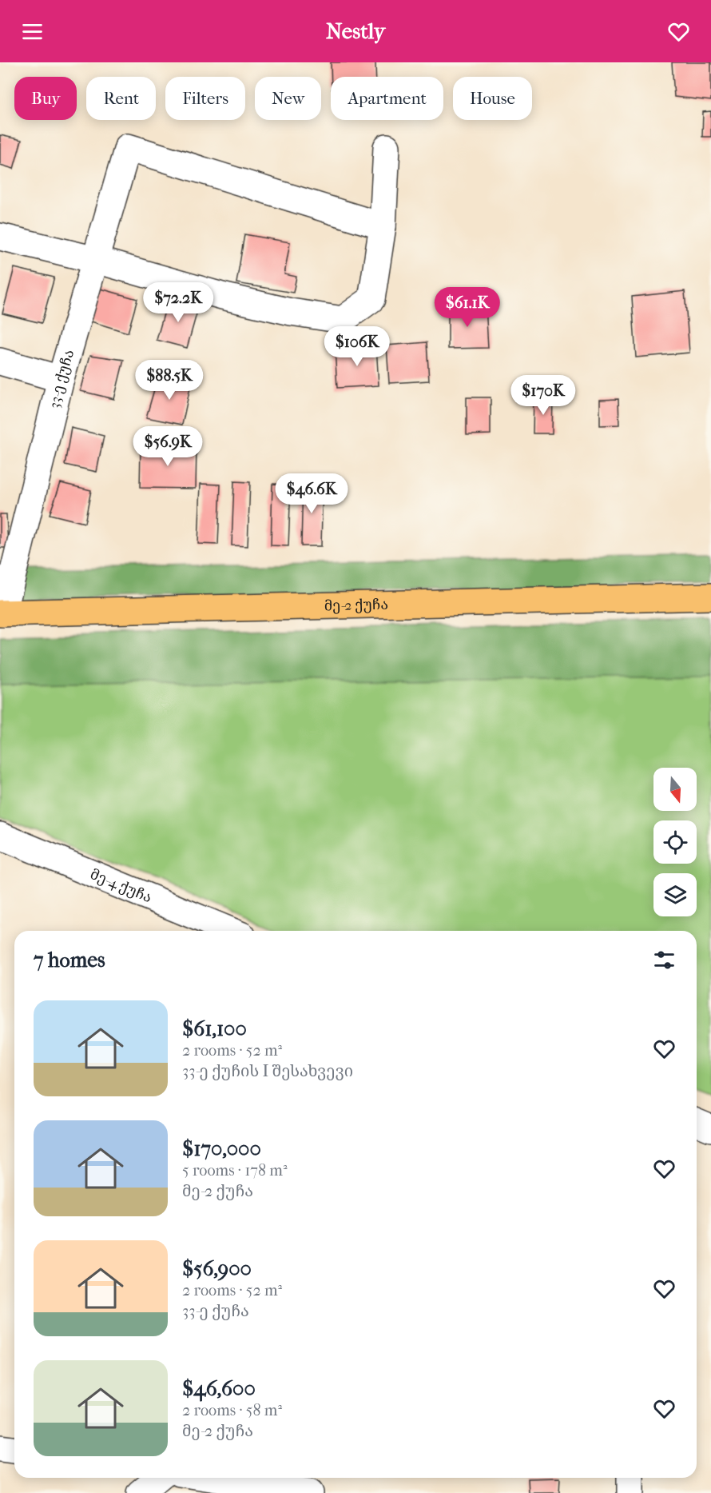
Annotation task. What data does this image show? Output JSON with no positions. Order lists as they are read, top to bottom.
{
  "streets": {
    "main road": ["მე-2 ქუჩა"],
    "street": ["33-ე ქუჩა", "მე-4 ქუჩა"]
  },
  "crossings": [
    ["33-ე ქუჩა", "მე-2 ქუჩა"]
  ],
  "north": "bottom",
  "page": {
    "header": "Nestly",
    "chip": [
      "Buy",
      "Rent",
      "Filters",
      "New",
      "Apartment",
      "House"
    ],
    "price": [
      "$72.2K",
      "$61.1K",
      "$106K",
      "$88.5K",
      "$170K",
      "$56.9K",
      "$46.6K"
    ],
    "heading": "7 homes",
    "list": [
      {
        "name": "$61,100",
        "note": "2 rooms · 52 m² · 33-ე ქუჩის I შესახვევი"
      },
      {
        "name": "$170,000",
        "note": "5 rooms · 178 m² · მე-2 ქუჩა"
      },
      {
        "name": "$56,900",
        "note": "2 rooms · 52 m² · 33-ე ქუჩა"
      },
      {
        "name": "$46,600",
        "note": "2 rooms · 58 m² · მე-2 ქუჩა"
      }
    ]
  }
}
